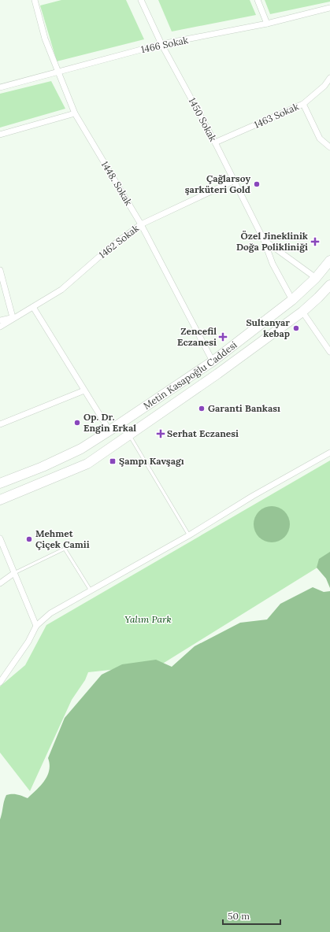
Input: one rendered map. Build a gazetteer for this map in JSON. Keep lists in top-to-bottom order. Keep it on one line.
{"streets":{"main road":["Metin Kasapoğlu Caddesi"],"street":["1466 Sokak","1463 Sokak","1450 Sokak","1448. Sokak","1462 Sokak"]},"crossings":[["1466 Sokak","1450 Sokak"],["1466 Sokak","1448. Sokak"],["1463 Sokak","1450 Sokak"],["1450 Sokak","1462 Sokak"],["1450 Sokak","Metin Kasapoğlu Caddesi"],["1448. Sokak","1462 Sokak"],["1448. Sokak","Metin Kasapoğlu Caddesi"]],"parks":["Yalım Park"],"places":{"other":["Çağlarsoy şarküteri Gold","Sultanyar kebap","Garanti Bankası","Op. Dr. Engin Erkal","Mehmet Çiçek Camii"],"health":["Özel Jineklinik Doğa Polikliniği","Zencefil Eczanesi","Serhat Eczanesi"],"transit":["Şampı Kavşagı"]},"scale_bar":"50 m"}
